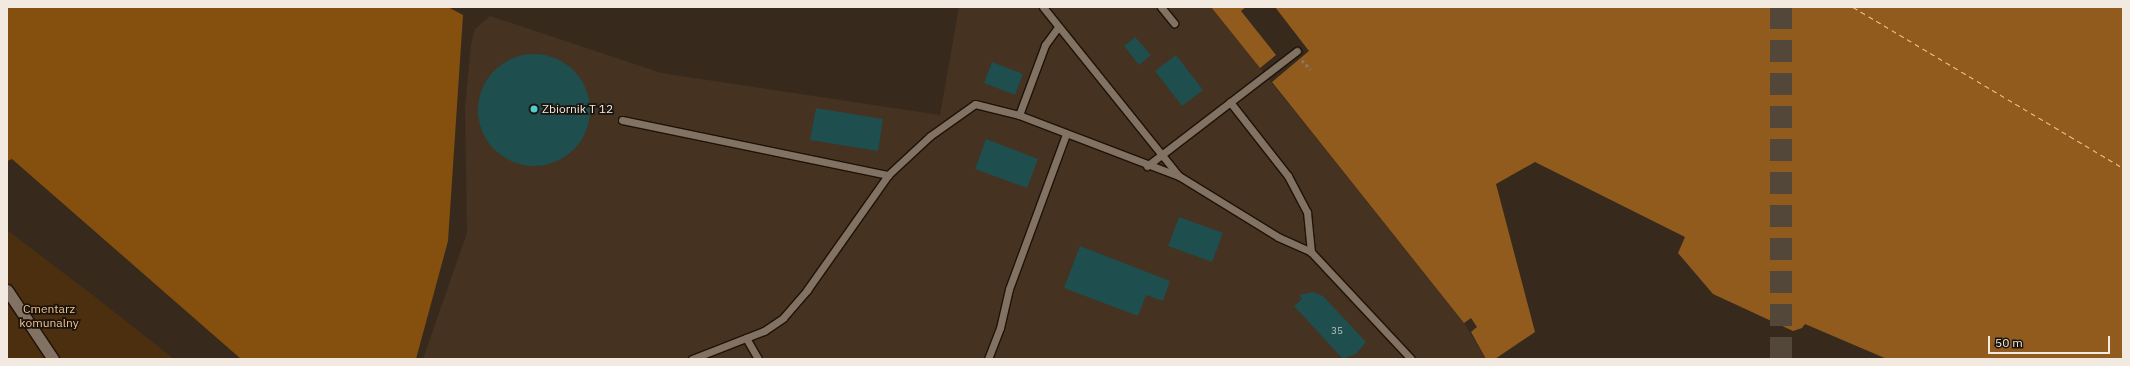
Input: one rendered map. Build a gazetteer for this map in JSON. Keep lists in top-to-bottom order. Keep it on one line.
{"parks":["Cmentarz komunalny"],"places":["Zbiornik T 12"],"house_numbers":["35"],"scale_bar":"50 m"}
